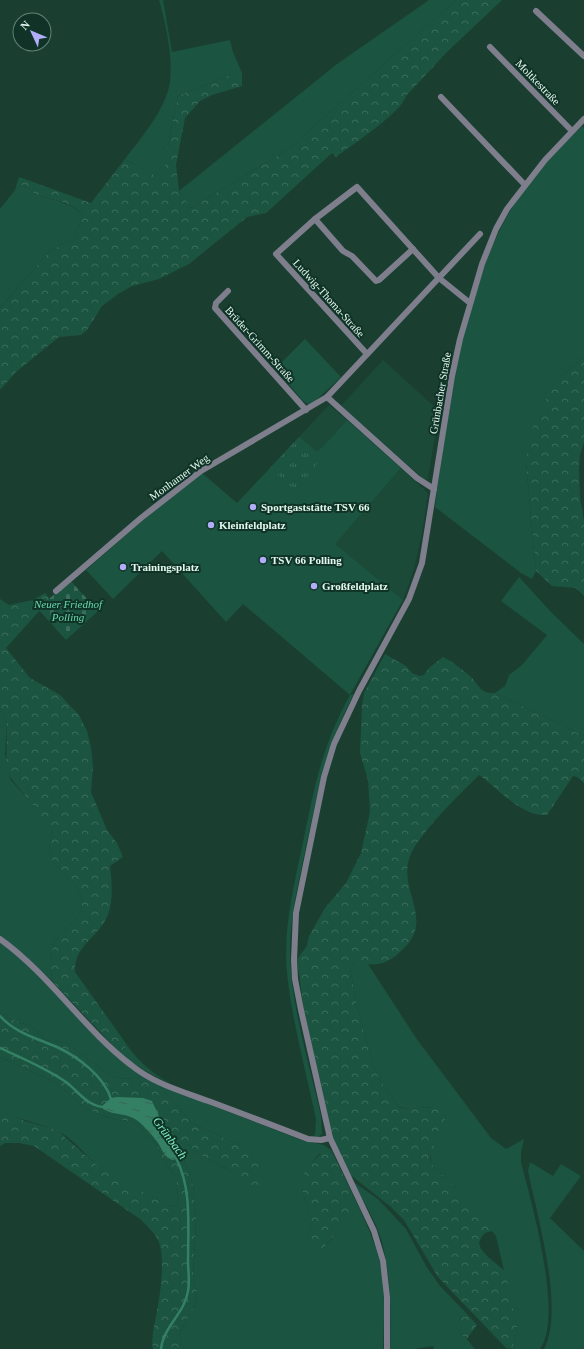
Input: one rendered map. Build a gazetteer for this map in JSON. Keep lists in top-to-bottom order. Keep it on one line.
{"streets":{"street":["Moltkestraße","Ludwig-Thoma-Straße","Brüder-Grimm-Straße","Grünbacher Straße","Monhamer Weg"]},"crossings":[["Moltkestraße","Grünbacher Straße"],["Ludwig-Thoma-Straße","Monhamer Weg"],["Brüder-Grimm-Straße","Monhamer Weg"]],"water":["Grünbach"],"parks":["Neuer Friedhof Polling"],"places":["Sportgaststätte TSV 66","Kleinfeldplatz","TSV 66 Polling","Trainingsplatz","Großfeldplatz"],"north":"top left"}
